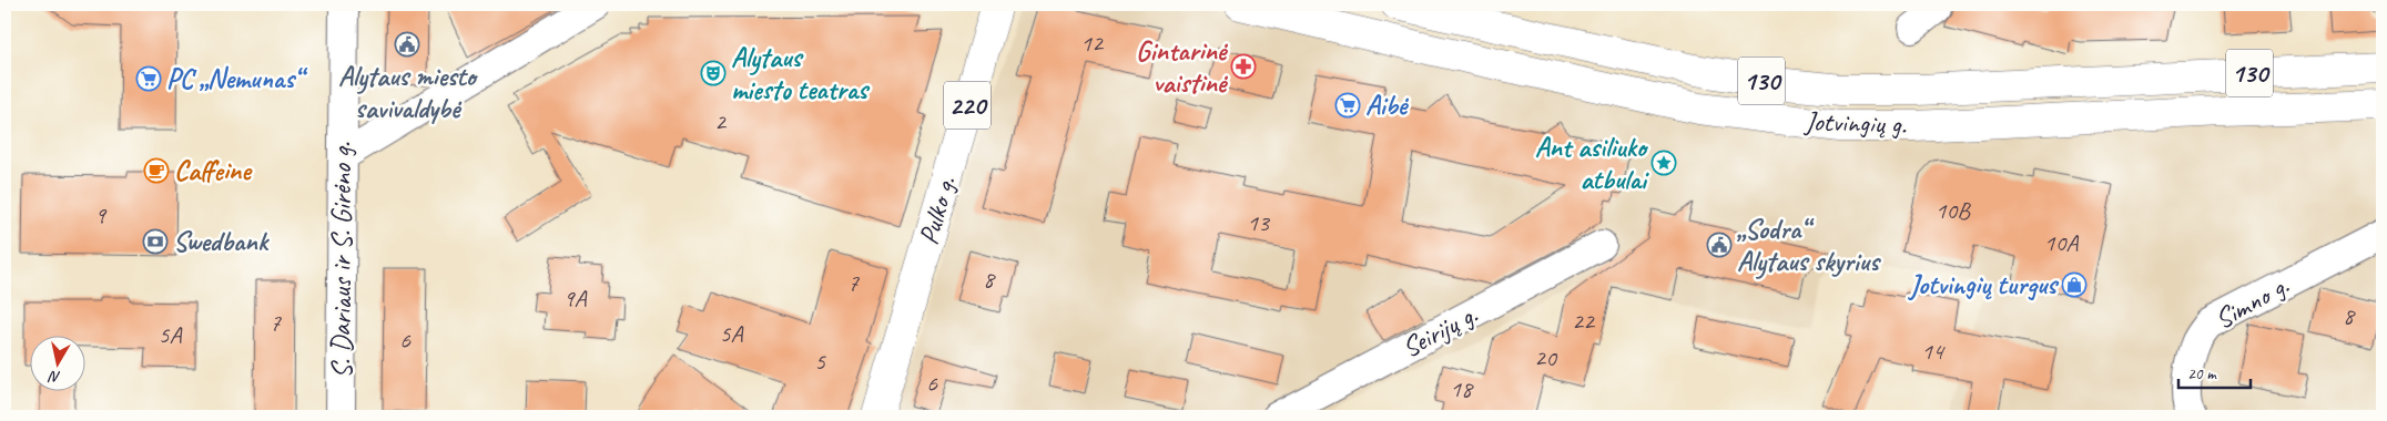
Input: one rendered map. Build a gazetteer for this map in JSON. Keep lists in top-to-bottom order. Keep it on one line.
{"streets":{"main road":["130","220","Jotvingių g.","Pulko g."],"street":["S. Dariaus ir S. Girėno g.","Simno g.","Seirijų g."]},"places":{"public building":["Alytaus miesto savivaldybė","„Sodra“ Alytaus skyrius"],"pharmacy":["Gintarinė vaistinė"],"theatre":["Alytaus miesto teatras"],"supermarket":["PC „Nemunas“","Aibė"],"place":["Ant asiliuko atbulai"],"cafe":["Caffeine"],"bank":["Swedbank"],"shop":["Jotvingių turgus"]},"house_numbers":["12","2","10B","9","13","10A","8","7","9A","8","22","7","5A","5A","6","14","20","5","6","18"],"scale_bar":"20 m","north":"bottom"}
